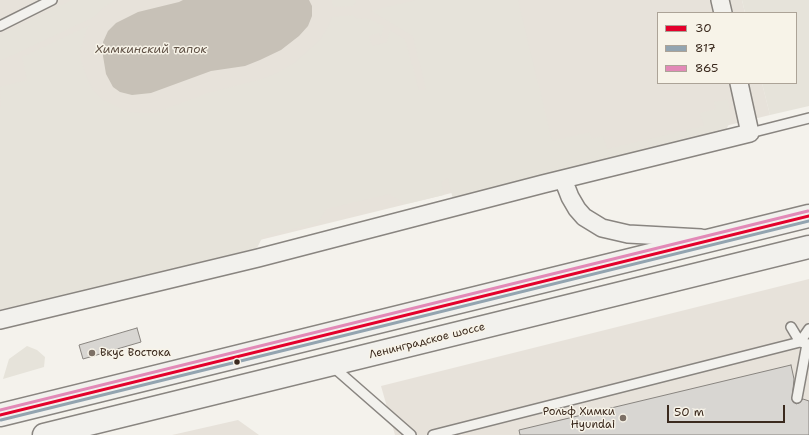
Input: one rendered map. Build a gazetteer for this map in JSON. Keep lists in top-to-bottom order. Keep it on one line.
{"streets":{"highway":["Ленинградское шоссе"]},"water":["Химкинский тапок"],"places":["Вкус Востока","Рольф Химки Hyundai"],"lines":["transit line 865","transit line 30","transit line 817"],"legend":["30","817","865"],"scale_bar":"50 m"}
